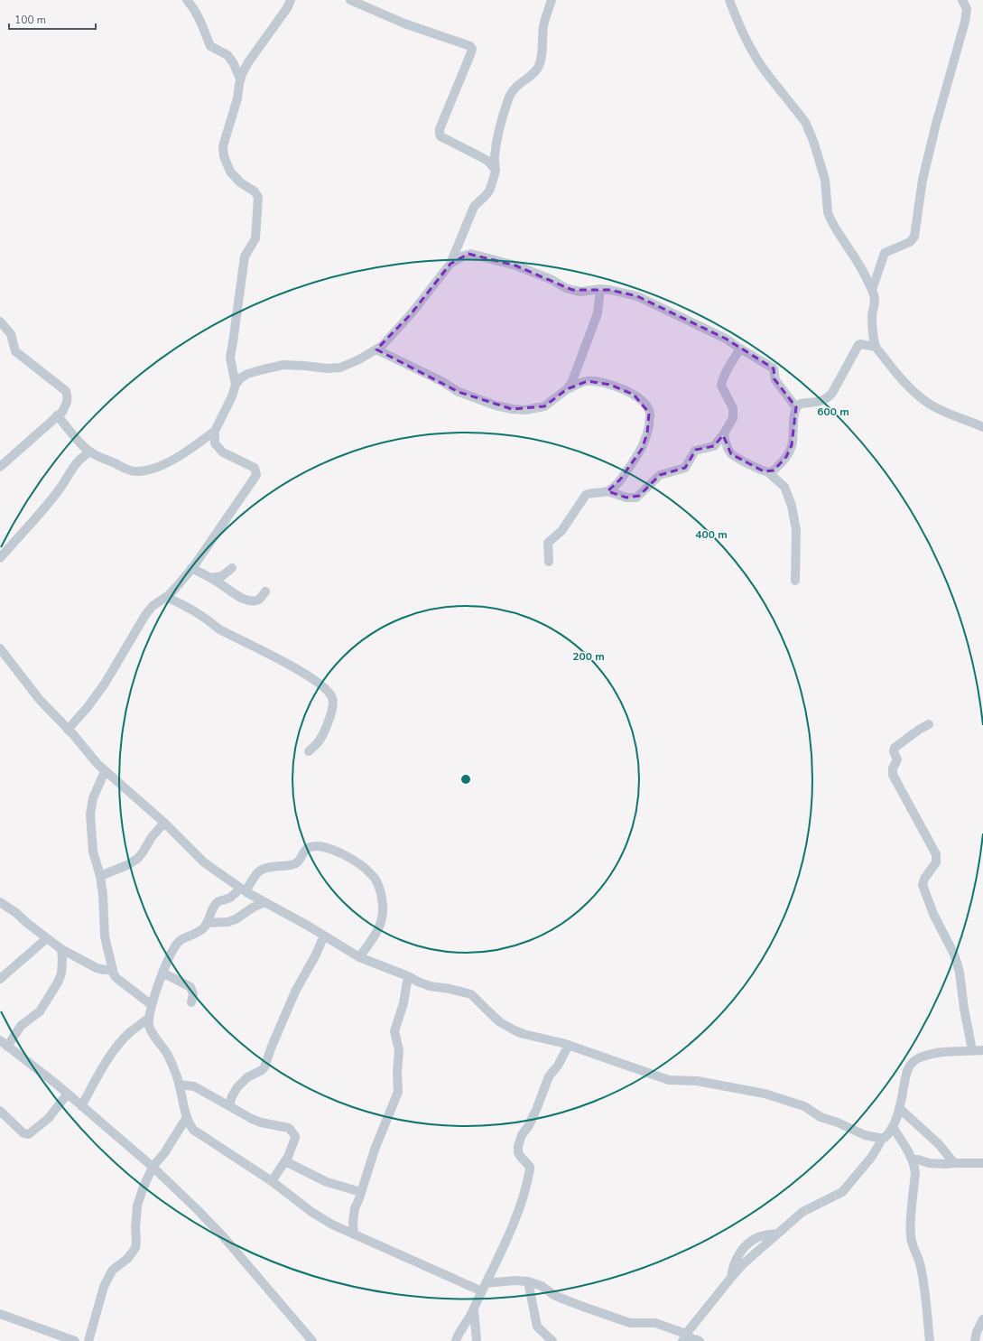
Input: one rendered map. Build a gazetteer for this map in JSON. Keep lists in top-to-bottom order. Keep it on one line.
{"scale_bar":"100 m","rings":["600 m","400 m","200 m"]}
